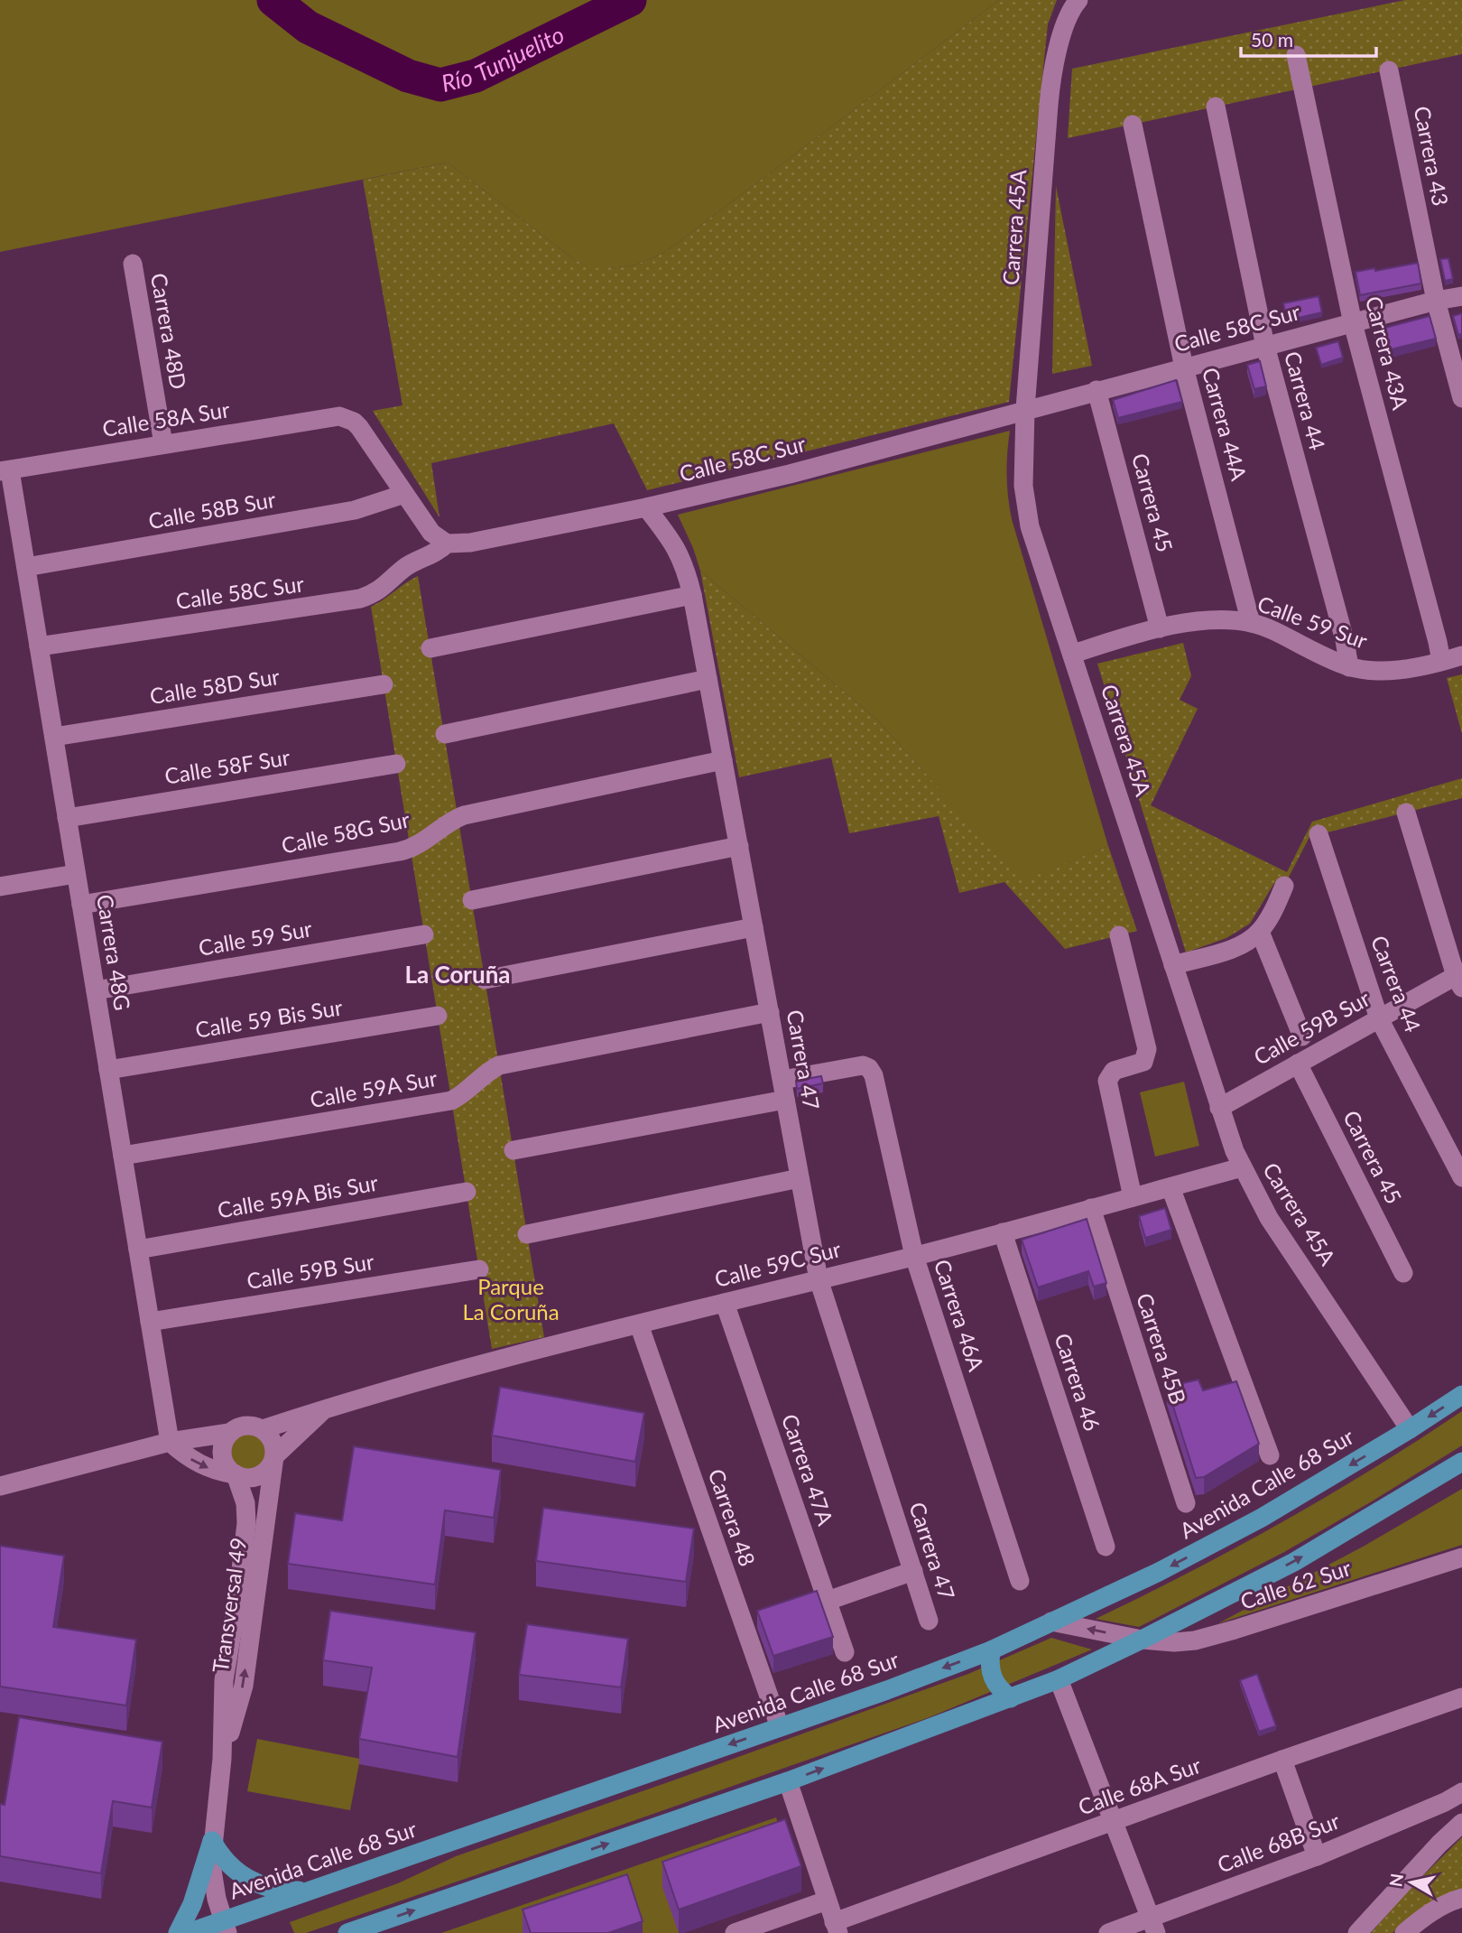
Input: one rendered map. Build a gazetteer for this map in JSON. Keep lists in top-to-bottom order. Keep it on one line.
{"streets":{"main road":["Avenida Calle 68 Sur"],"street":["Carrera 43","Carrera 45A","Calle 58C Sur","Carrera 48D","Carrera 43A","Carrera 44","Calle 58A Sur","Carrera 44A","Carrera 45","Calle 58B Sur","Calle 59 Sur","Calle 58D Sur","Calle 58F Sur","Calle 58G Sur","Carrera 48G","Calle 59 Bis Sur","Calle 59B Sur","Carrera 47","Calle 59A Sur","Calle 59A Bis Sur","Calle 59C Sur","Carrera 46A","Carrera 45B","Carrera 46","Carrera 47A","Carrera 48","Calle 62 Sur","Transversal 49","Calle 68A Sur","Calle 68B Sur"]},"crossings":[["Carrera 43","Calle 58C Sur"],["Carrera 45A","Calle 58C Sur"],["Carrera 45A","Calle 59 Sur"],["Carrera 45A","Calle 59B Sur"],["Carrera 45A","Calle 59C Sur"],["Carrera 45A","Avenida Calle 68 Sur"],["Calle 58C Sur","Carrera 43A"],["Calle 58C Sur","Carrera 44"],["Calle 58C Sur","Carrera 44A"],["Calle 58C Sur","Carrera 45"],["Calle 58C Sur","Carrera 48G"],["Calle 58C Sur","Carrera 47"],["Carrera 48D","Calle 58A Sur"],["Carrera 43A","Calle 59 Sur"],["Carrera 44","Calle 59 Sur"],["Carrera 44","Calle 59B Sur"],["Calle 58A Sur","Calle 58B Sur"],["Calle 58A Sur","Carrera 48G"],["Carrera 44A","Calle 59 Sur"],["Carrera 45","Calle 59 Sur"],["Carrera 45","Calle 59B Sur"],["Calle 58B Sur","Carrera 48G"],["Calle 59 Sur","Carrera 48G"],["Calle 58D Sur","Carrera 48G"],["Calle 58F Sur","Carrera 48G"],["Calle 58G Sur","Carrera 48G"],["Calle 58G Sur","Carrera 47"],["Carrera 48G","Calle 59 Bis Sur"],["Carrera 48G","Calle 59B Sur"],["Carrera 48G","Calle 59A Sur"],["Carrera 48G","Calle 59A Bis Sur"],["Carrera 47","Calle 59A Sur"],["Carrera 47","Calle 59C Sur"],["Carrera 47","Carrera 46A"],["Calle 59C Sur","Carrera 46A"],["Calle 59C Sur","Carrera 45B"],["Calle 59C Sur","Carrera 46"],["Calle 59C Sur","Carrera 47A"],["Calle 59C Sur","Carrera 48"],["Calle 59C Sur","Transversal 49"],["Avenida Calle 68 Sur","Carrera 48"],["Avenida Calle 68 Sur","Calle 62 Sur"],["Avenida Calle 68 Sur","Transversal 49"]],"districts":["La Coruña"],"water":["Río Tunjuelito"],"parks":["Parque La Coruña"],"scale_bar":"50 m","north":"left"}
